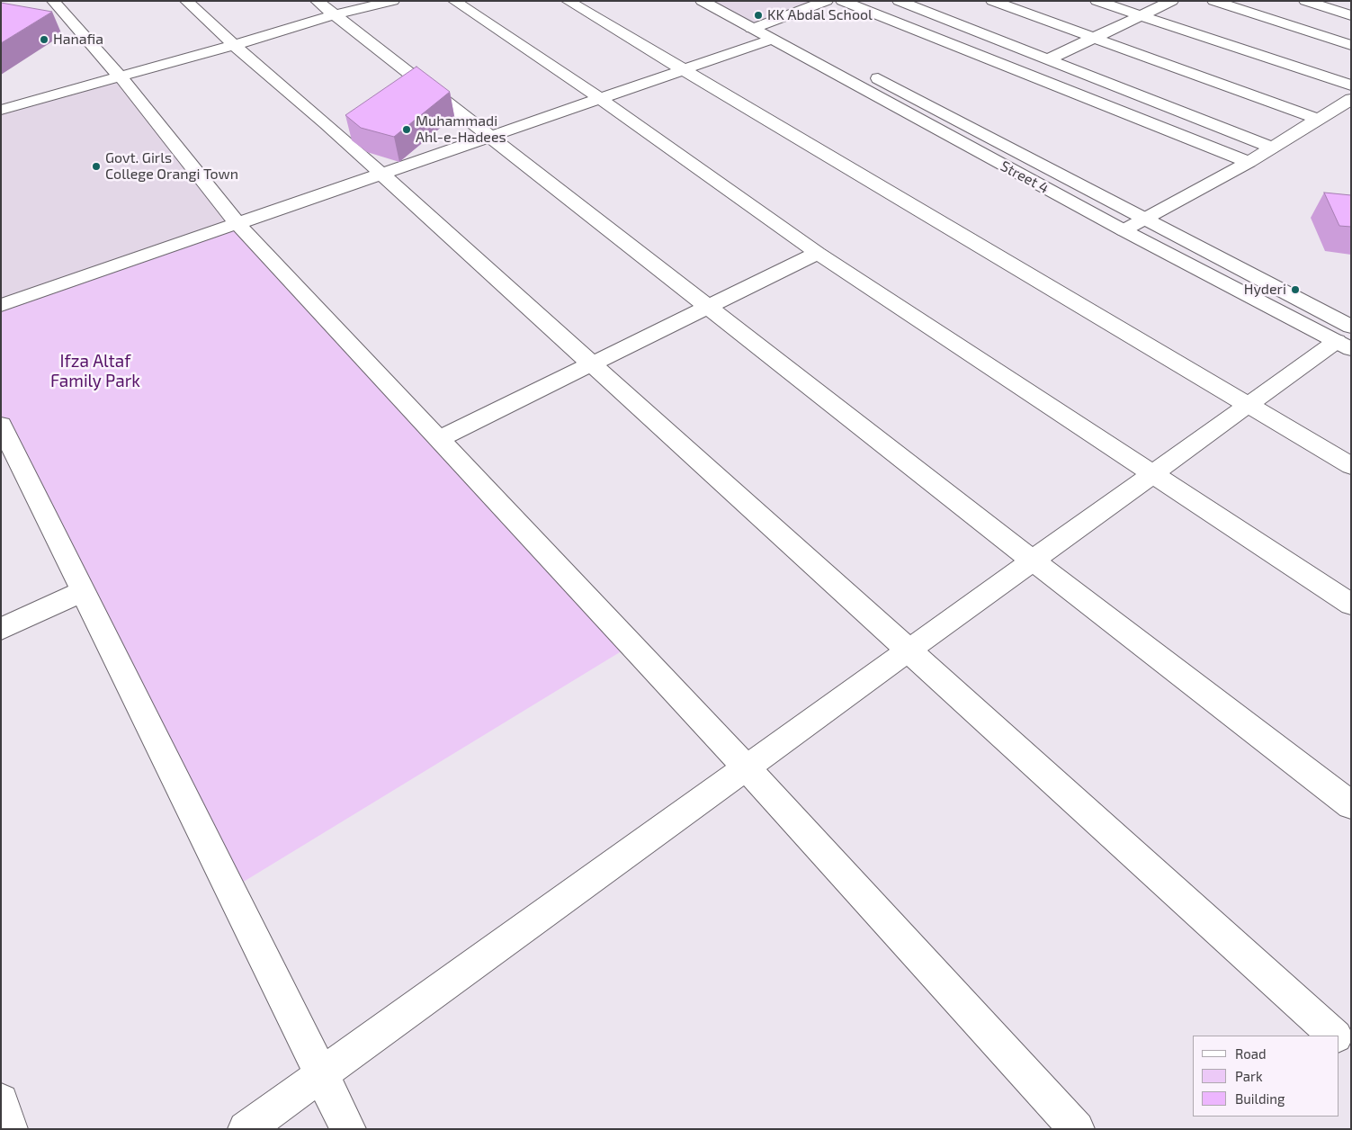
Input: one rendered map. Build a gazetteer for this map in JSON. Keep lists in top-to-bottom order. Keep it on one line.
{"streets":{"street":["Street 4"]},"parks":["Ifza Altaf Family Park"],"places":["KK Abdal School","Hanafia","Muhammadi Ahl-e-Hadees","Govt. Girls College Orangi Town","Hyderi"],"legend":["Road","Park","Building"]}
